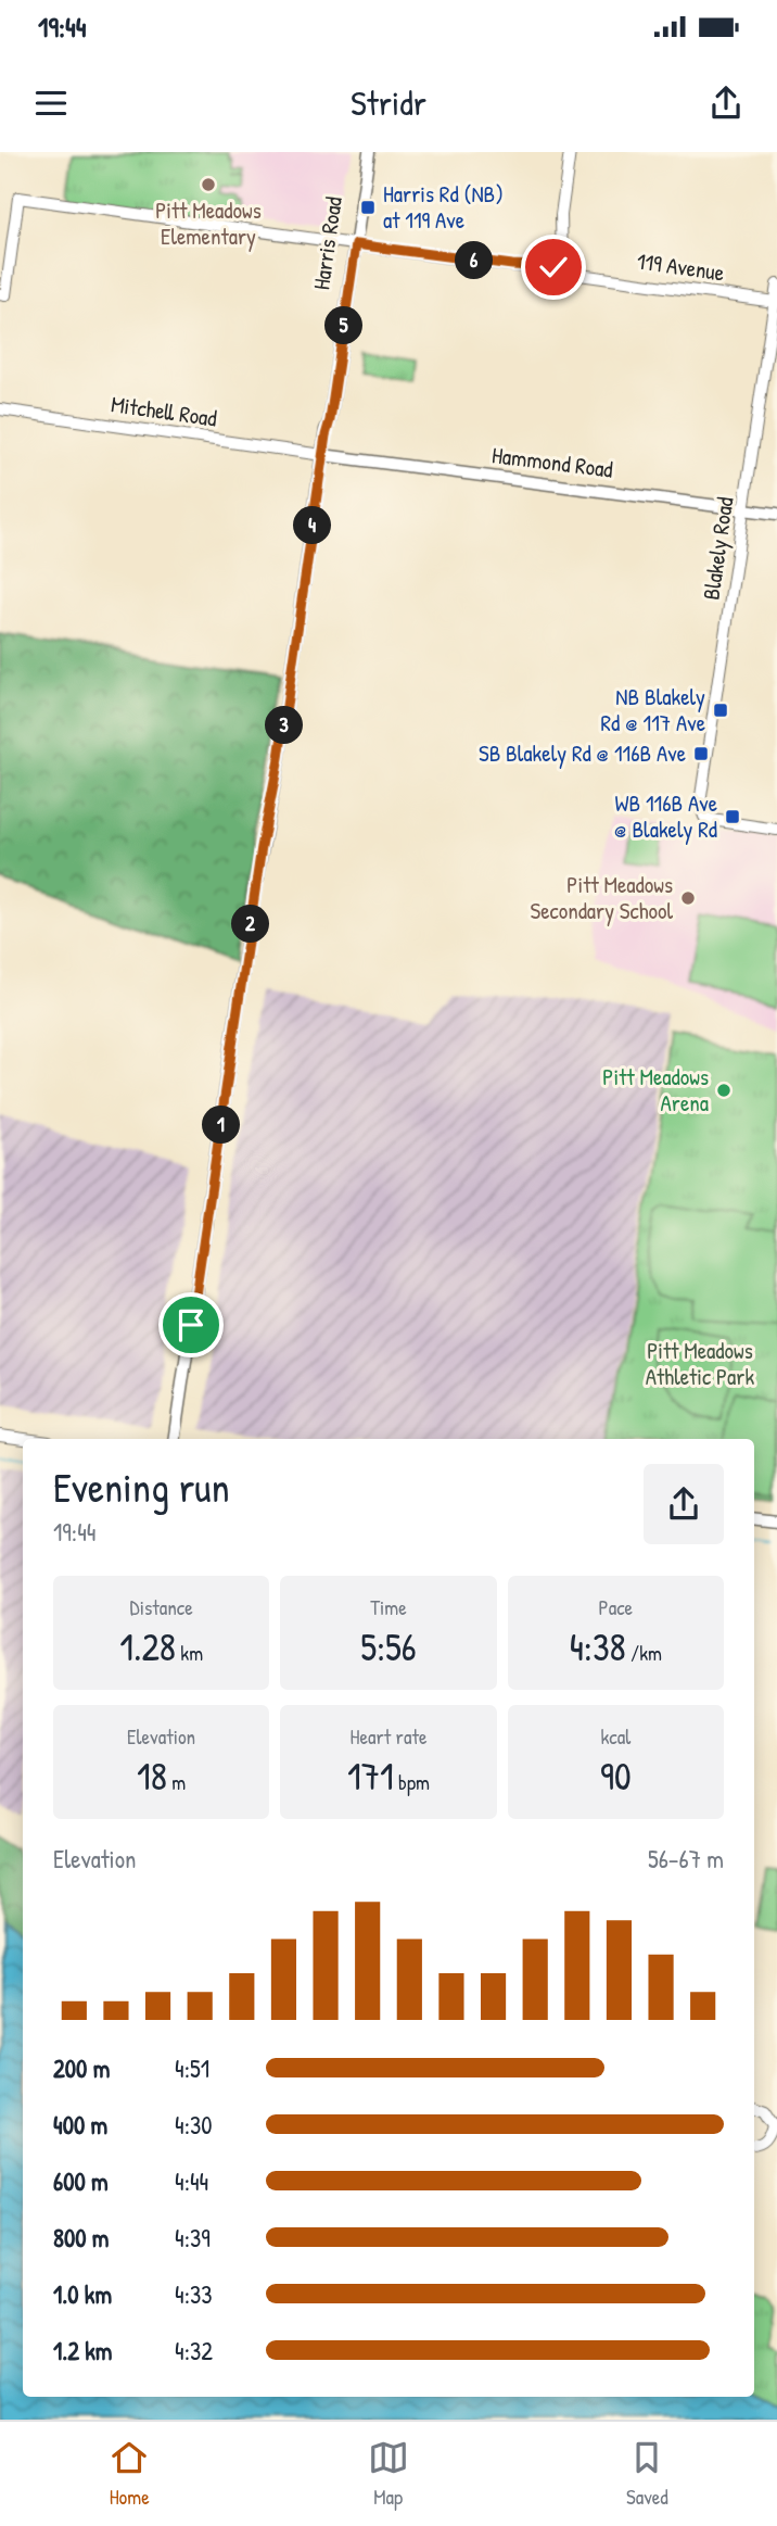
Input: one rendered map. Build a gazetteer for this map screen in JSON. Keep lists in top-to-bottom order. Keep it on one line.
{"streets":{"main road":["Harris Road","Hammond Road"],"street":["119 Avenue","Mitchell Road","Blakely Road"]},"crossings":[["Harris Road","119 Avenue"],["Harris Road","Mitchell Road"],["Harris Road","Hammond Road"],["119 Avenue","Blakely Road"],["Mitchell Road","Hammond Road"],["Hammond Road","Blakely Road"]],"parks":["Pitt Meadows Athletic Park"],"places":{"other":["Pitt Meadows Elementary","Pitt Meadows Secondary School","Pitt Meadows Arena"],"transit":["Harris Rd (NB) at 119 Ave","NB Blakely Rd @ 117 Ave","SB Blakely Rd @ 116B Ave","WB 116B Ave @ Blakely Rd"]},"page":{"status":"19:44","header":"Stridr","pins":["6","5","4","3","2","1"],"heading":["Evening run","19:44"],"stats":[["Distance","1.28 km"],["Time","5:56"],["Pace","4:38 /km"],["Elevation","18 m"],["Heart rate","171 bpm"],["kcal","90"]],"chart":["Elevation","56–67 m"],"list":[{"name":"200 m","note":"4:51"},{"name":"400 m","note":"4:30"},{"name":"600 m","note":"4:44"},{"name":"800 m","note":"4:39"},{"name":"1.0 km","note":"4:33"},{"name":"1.2 km","note":"4:32"}],"tabs":["Home","Map","Saved"]}}
